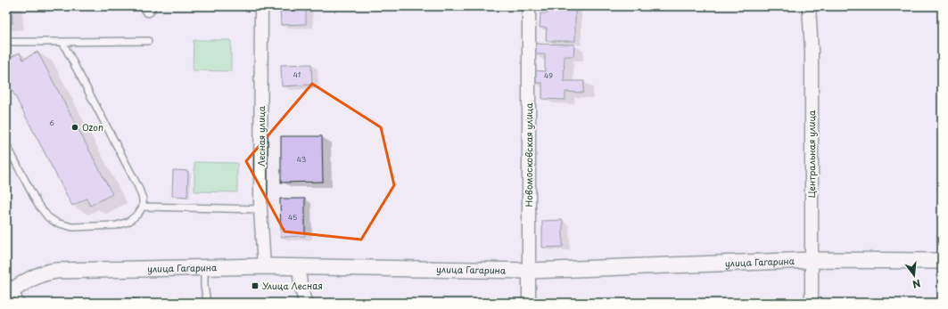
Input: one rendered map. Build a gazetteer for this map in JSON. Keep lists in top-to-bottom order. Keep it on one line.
{"streets":{"street":["Лесная улица","Центральная улица","Новомосковская улица","улица Гагарина"]},"crossings":[["Лесная улица","улица Гагарина"],["Центральная улица","улица Гагарина"],["Новомосковская улица","улица Гагарина"]],"places":{"other":["Ozon"],"transit":["Улица Лесная"]},"house_numbers":["41","49","6","43","45"],"north":"bottom"}
